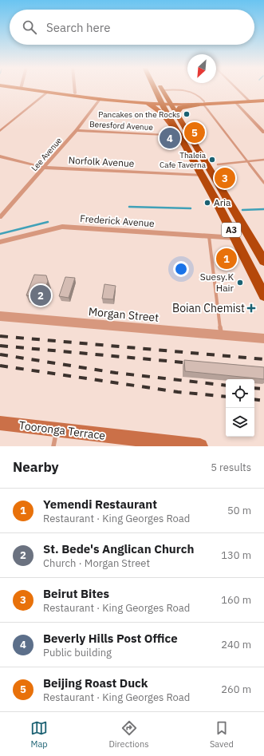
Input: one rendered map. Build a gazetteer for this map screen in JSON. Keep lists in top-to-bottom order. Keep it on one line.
{"streets":{"highway":["A3"],"main road":["Tooronga Terrace"],"street":["Beresford Avenue","Lee Avenue","Norfolk Avenue","Frederick Avenue","Morgan Street"]},"crossings":[["Beresford Avenue","Lee Avenue"],["Lee Avenue","Norfolk Avenue"],["Norfolk Avenue","A3"],["Frederick Avenue","A3"]],"places":{"other":["Pancakes on the Rocks","Thaleia Cafe Taverna","Aria","Suesy.K Hair"],"health":["Boian Chemist"]},"north":"bottom left","page":{"search":"Search here","pins":["5","4","3","1","2"],"heading":["Nearby","5 results"],"list":[{"mark":"1","name":"Yemendi Restaurant","note":"Restaurant · King Georges Road","value":"50 m"},{"mark":"2","name":"St. Bede's Anglican Church","note":"Church · Morgan Street","value":"130 m"},{"mark":"3","name":"Beirut Bites","note":"Restaurant · King Georges Road","value":"160 m"},{"mark":"4","name":"Beverly Hills Post Office","note":"Public building","value":"240 m"},{"mark":"5","name":"Beijing Roast Duck","note":"Restaurant · King Georges Road","value":"260 m"}],"nav":["Map","Directions","Saved"]}}
